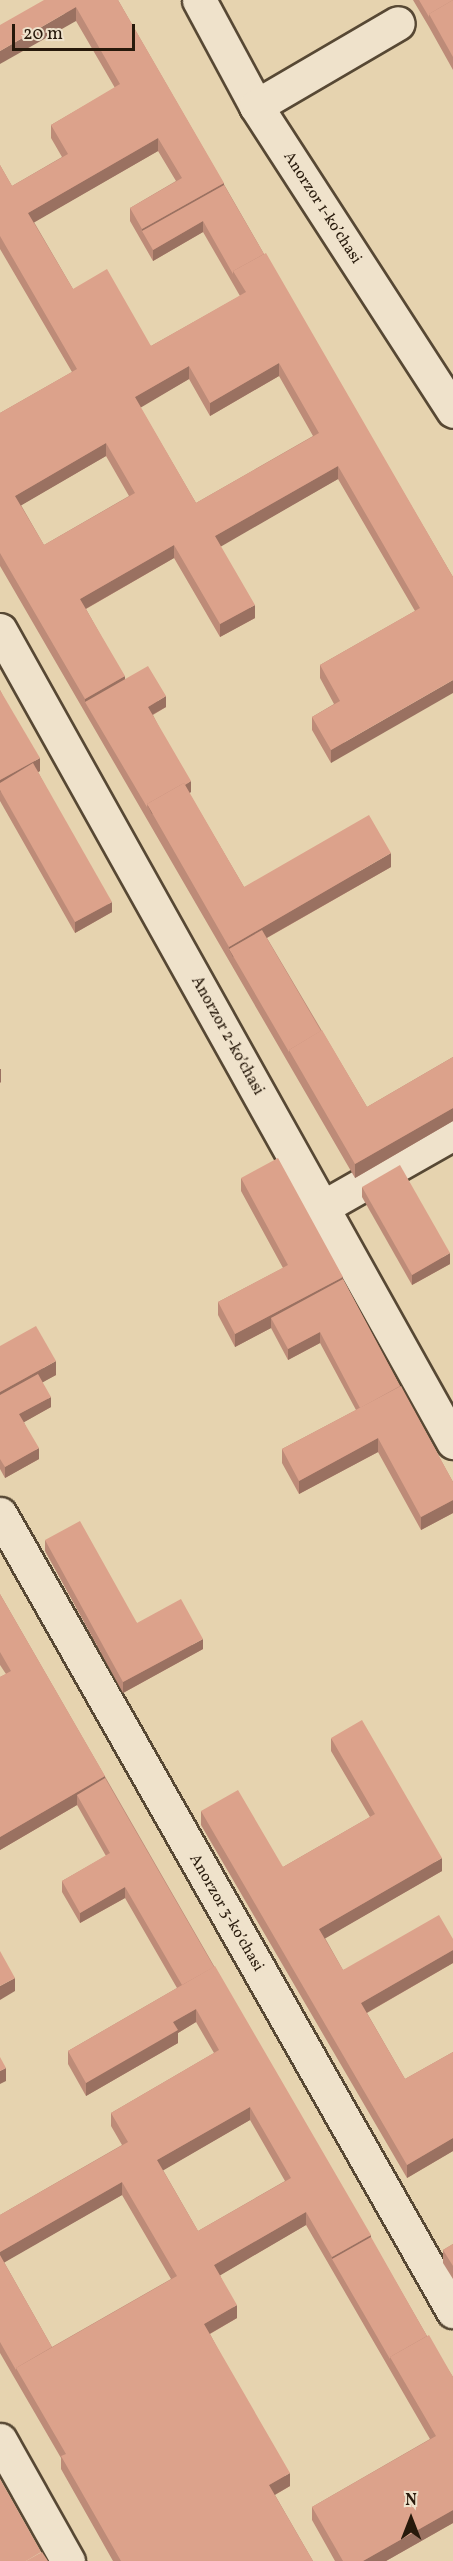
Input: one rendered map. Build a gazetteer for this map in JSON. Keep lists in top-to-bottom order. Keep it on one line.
{"streets":{"street":["Аnorzor 1-koʼchasi","Аnorzor 2-koʼchasi","Аnorzor 3-koʼchasi"]},"scale_bar":"20 m","north":"top"}
